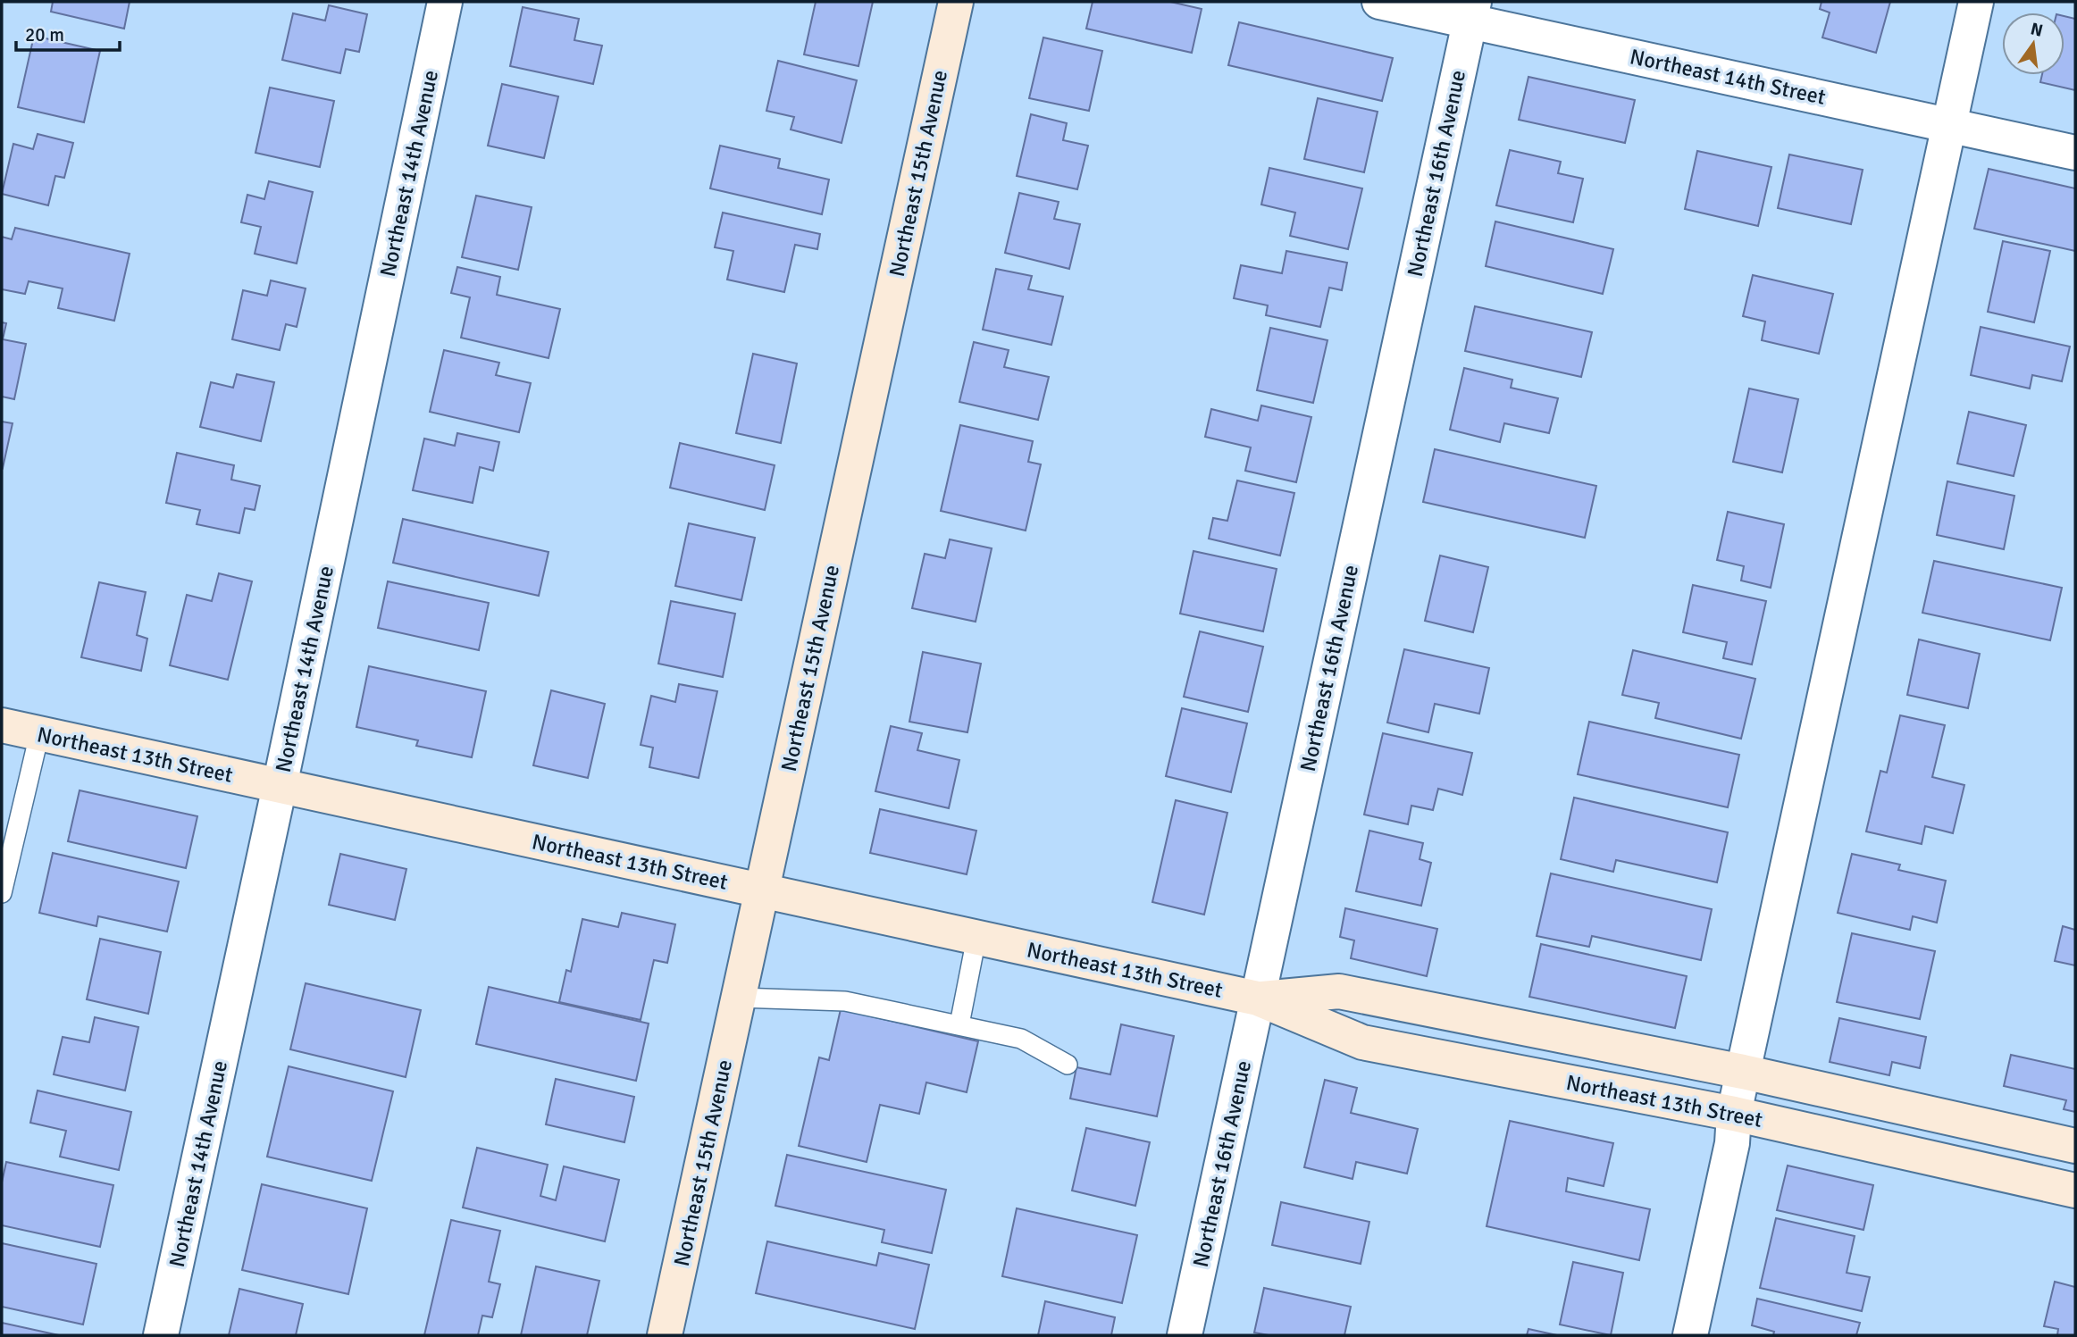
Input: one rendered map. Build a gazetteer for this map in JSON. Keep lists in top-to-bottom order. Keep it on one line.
{"streets":{"street":["Northeast 14th Street","Northeast 14th Avenue","Northeast 15th Avenue","Northeast 16th Avenue","Northeast 13th Street"]},"crossings":[["Northeast 14th Street","Northeast 16th Avenue"],["Northeast 14th Avenue","Northeast 13th Street"],["Northeast 15th Avenue","Northeast 13th Street"],["Northeast 16th Avenue","Northeast 13th Street"]],"scale_bar":"20 m","north":"top"}
